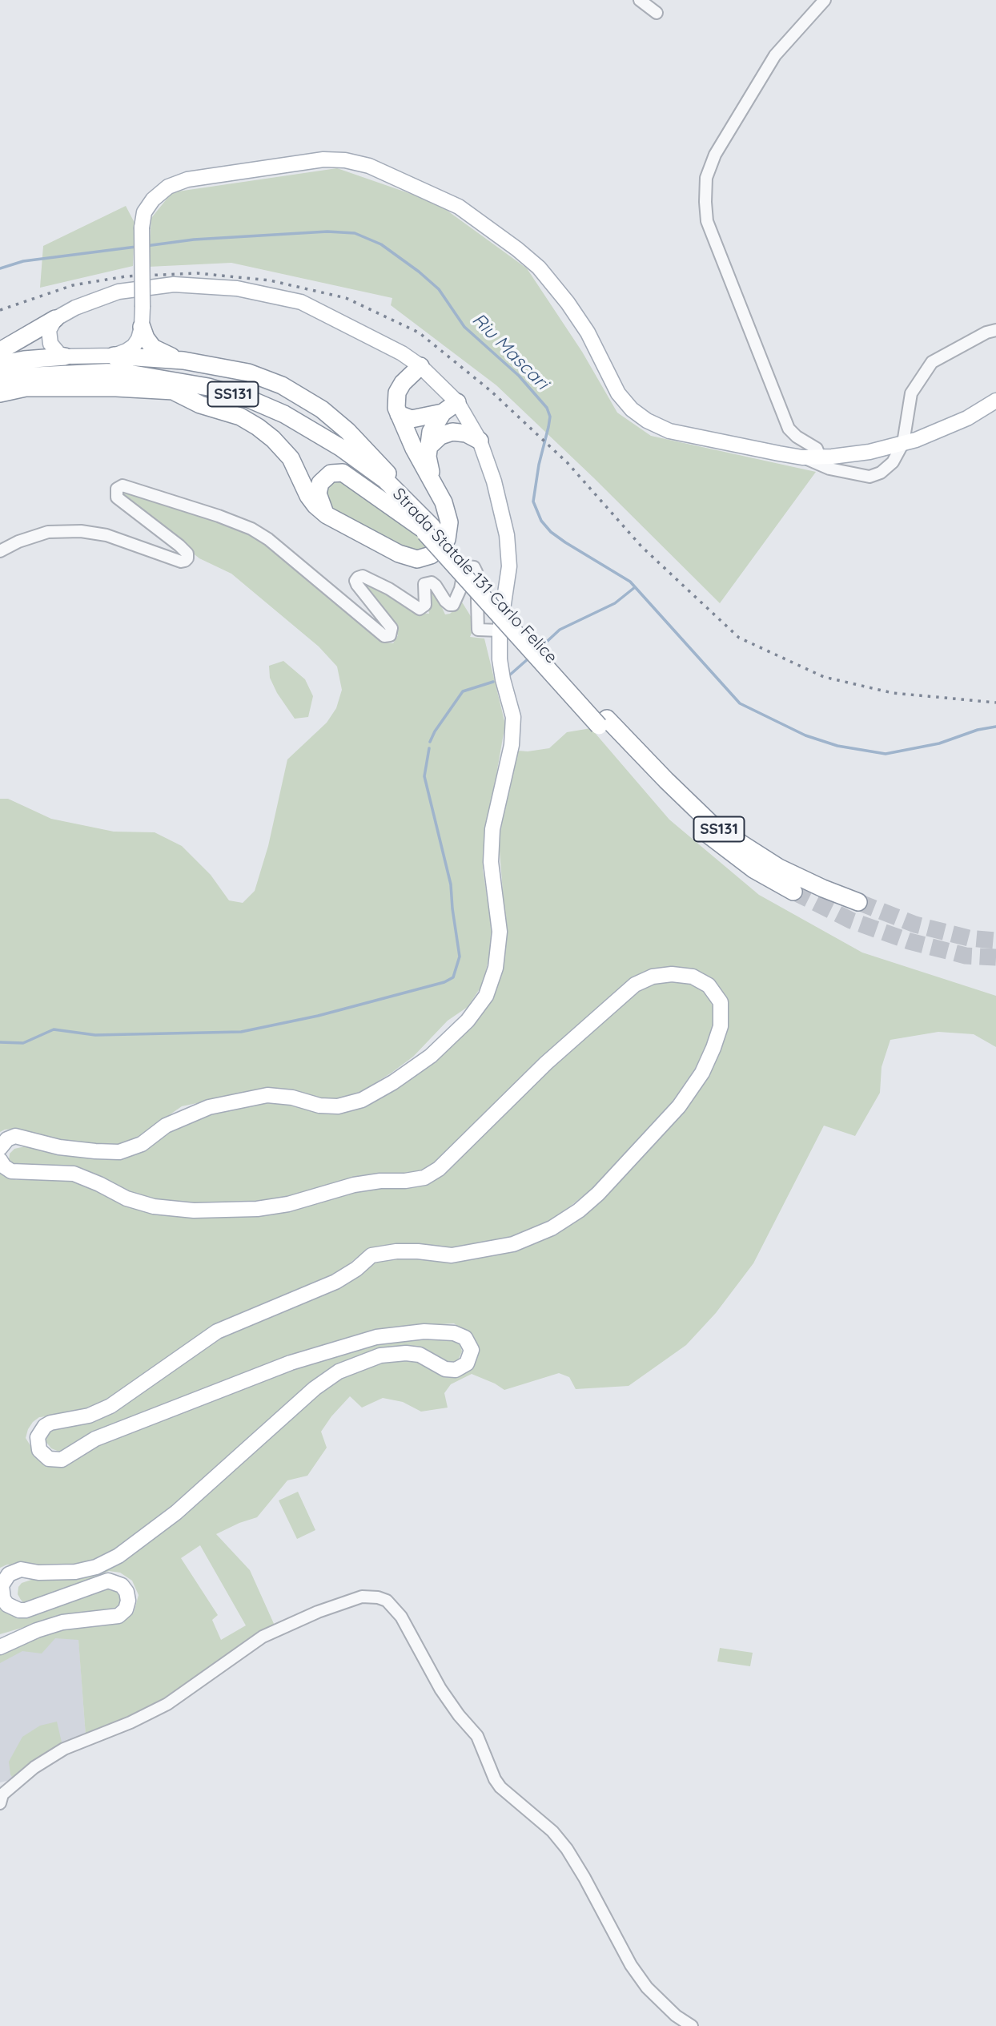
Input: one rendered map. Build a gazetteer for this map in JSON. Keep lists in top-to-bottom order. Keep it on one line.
{"streets":{"highway":["SS131","Strada Statale 131 Carlo Felice"]},"water":["Riu Mascari"]}
